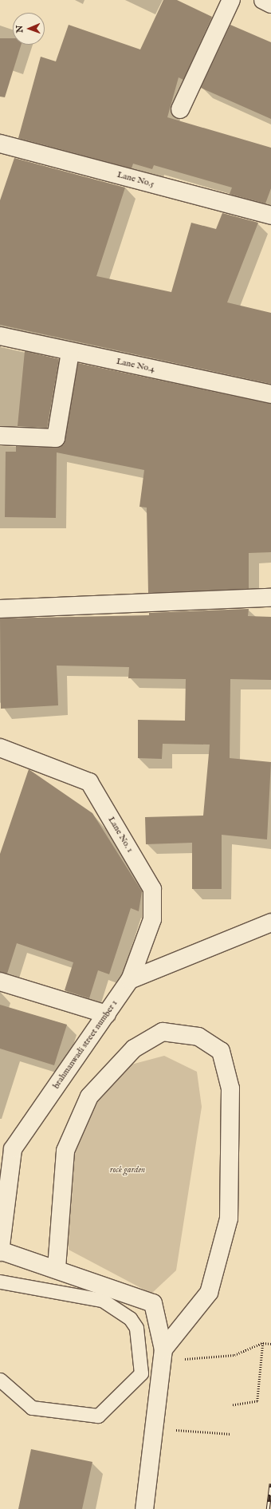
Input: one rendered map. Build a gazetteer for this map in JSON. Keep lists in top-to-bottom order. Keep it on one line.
{"streets":{"street":["Lane No.5","Lane No.4","Lane No. 1","brahmanwadi street number 1"]},"crossings":[["Lane No. 1","brahmanwadi street number 1"]],"parks":["rock garden"],"north":"left"}
